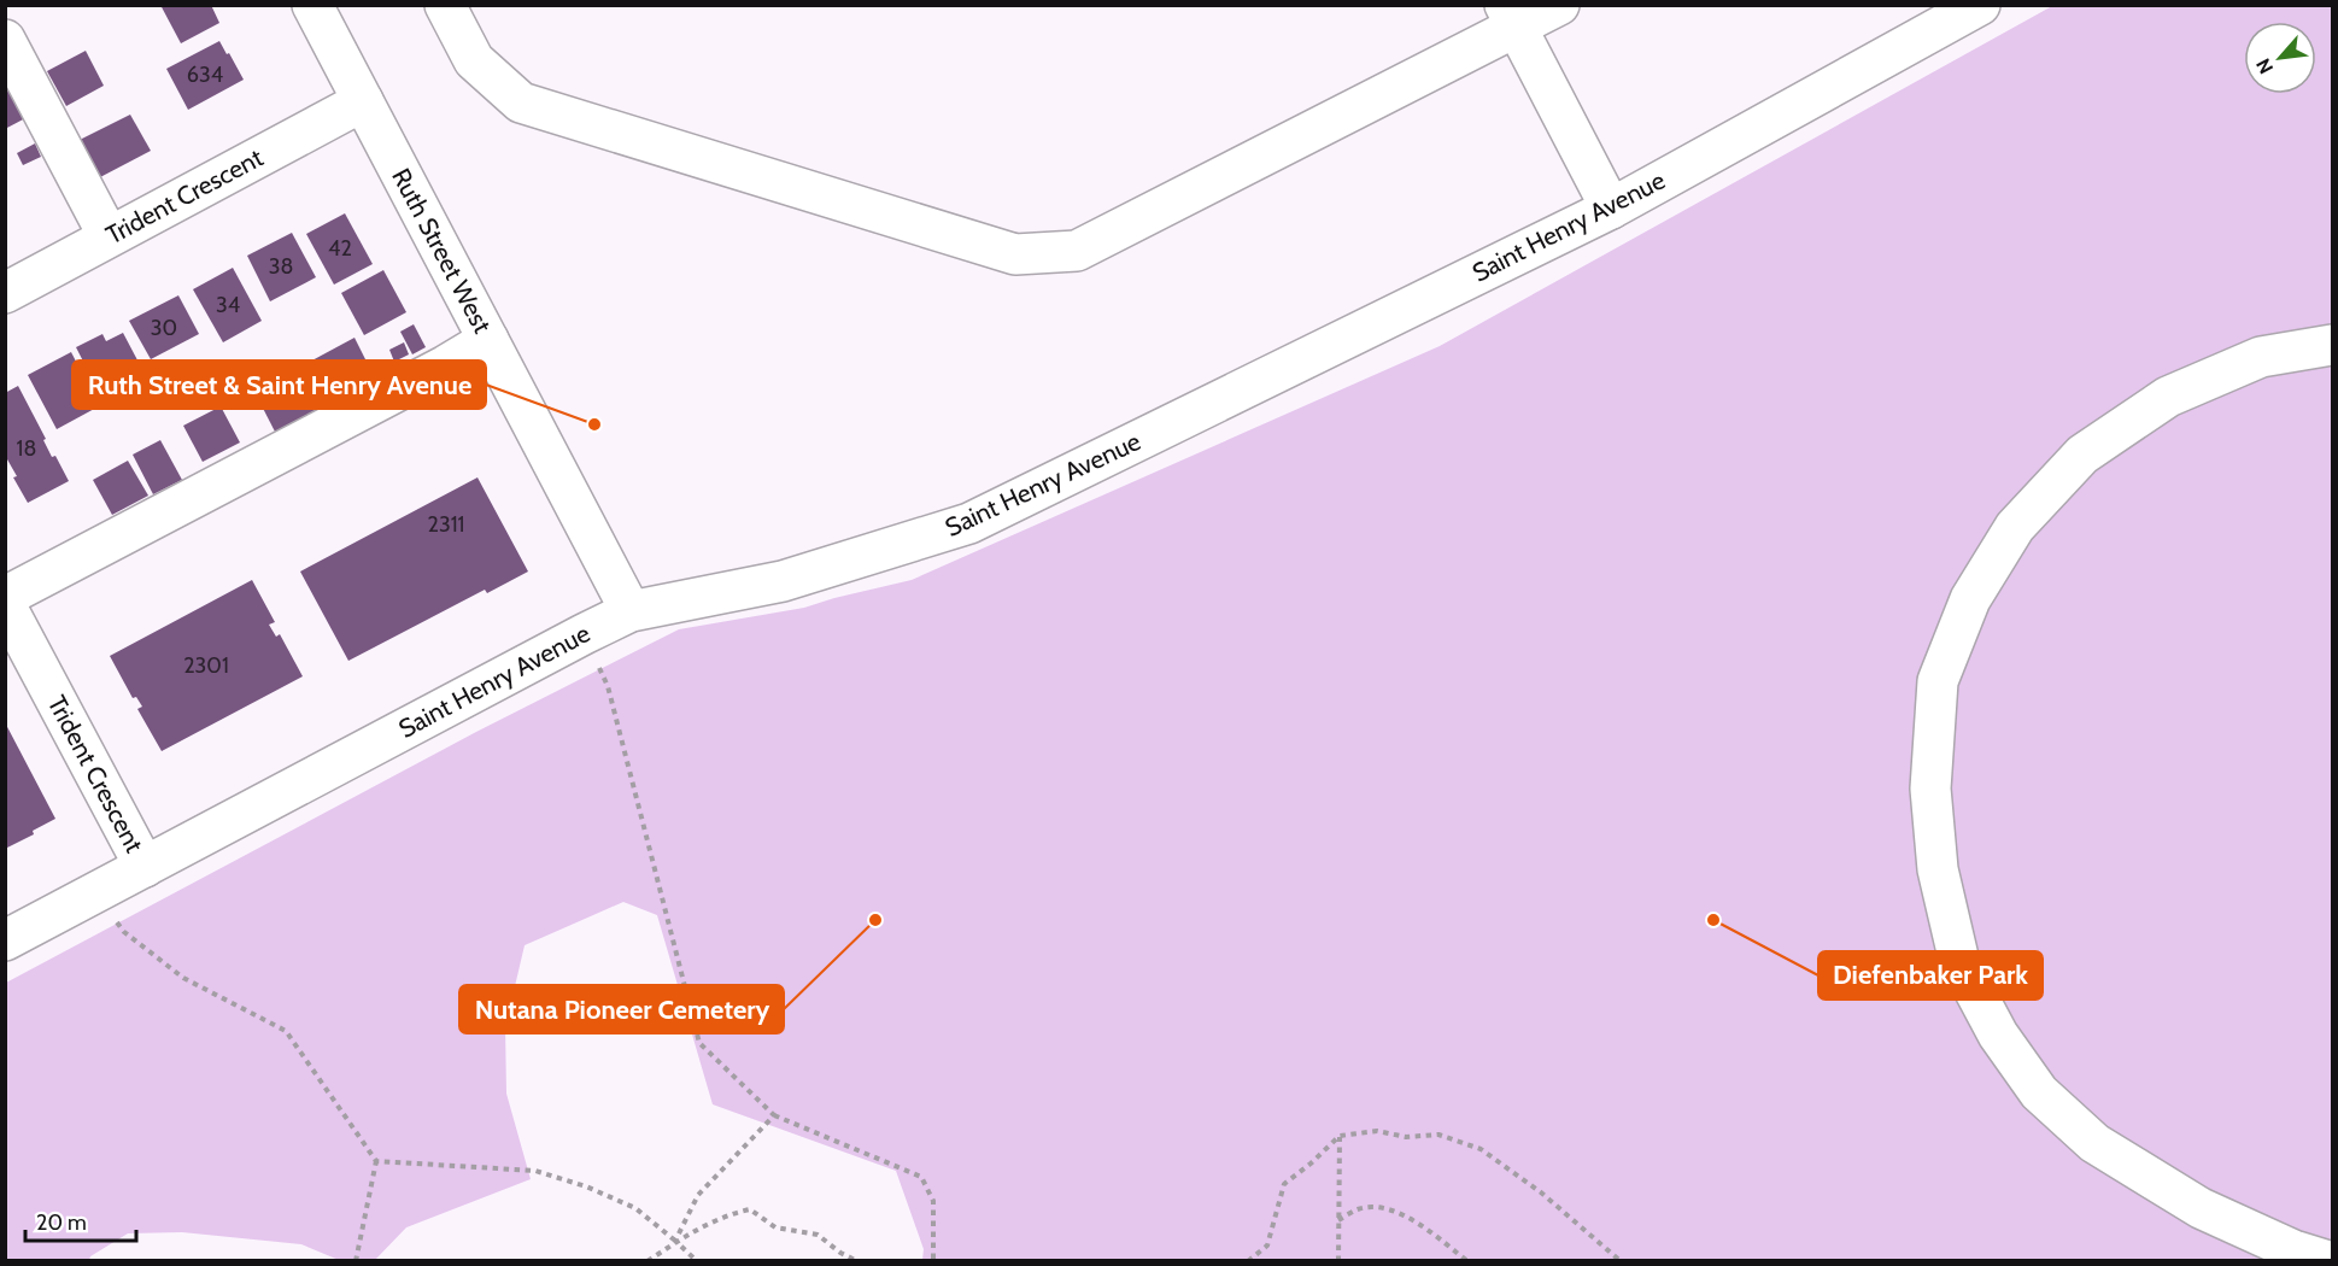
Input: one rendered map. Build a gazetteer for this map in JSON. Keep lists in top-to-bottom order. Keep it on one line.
{"streets":{"street":["Trident Crescent","Saint Henry Avenue","Ruth Street West"]},"crossings":[["Trident Crescent","Saint Henry Avenue"],["Trident Crescent","Ruth Street West"],["Saint Henry Avenue","Ruth Street West"]],"places":["Ruth Street & Saint Henry Avenue","Nutana Pioneer Cemetery","Diefenbaker Park"],"house_numbers":["634","42","38","34","30","18","2311","2301"],"scale_bar":"20 m","north":"bottom left"}
